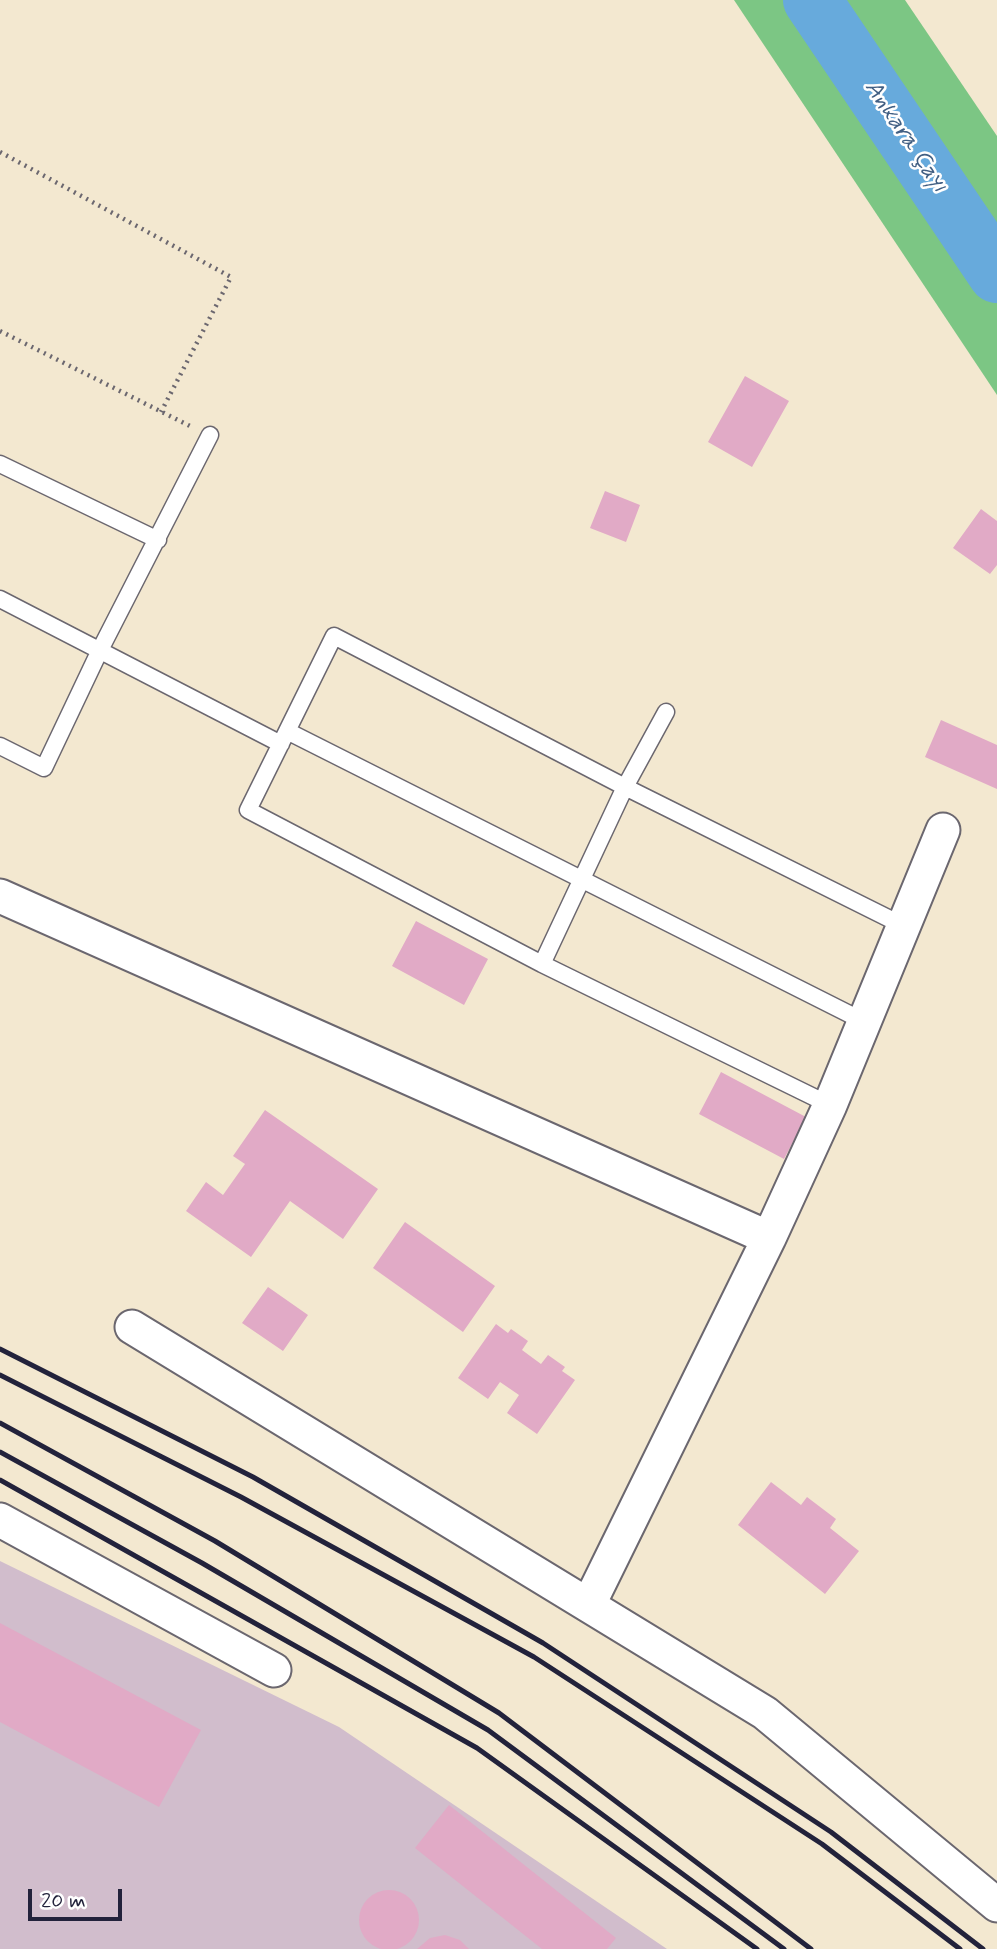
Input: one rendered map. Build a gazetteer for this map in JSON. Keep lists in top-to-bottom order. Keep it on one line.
{"water":["Ankara Çayı"],"scale_bar":"20 m"}
